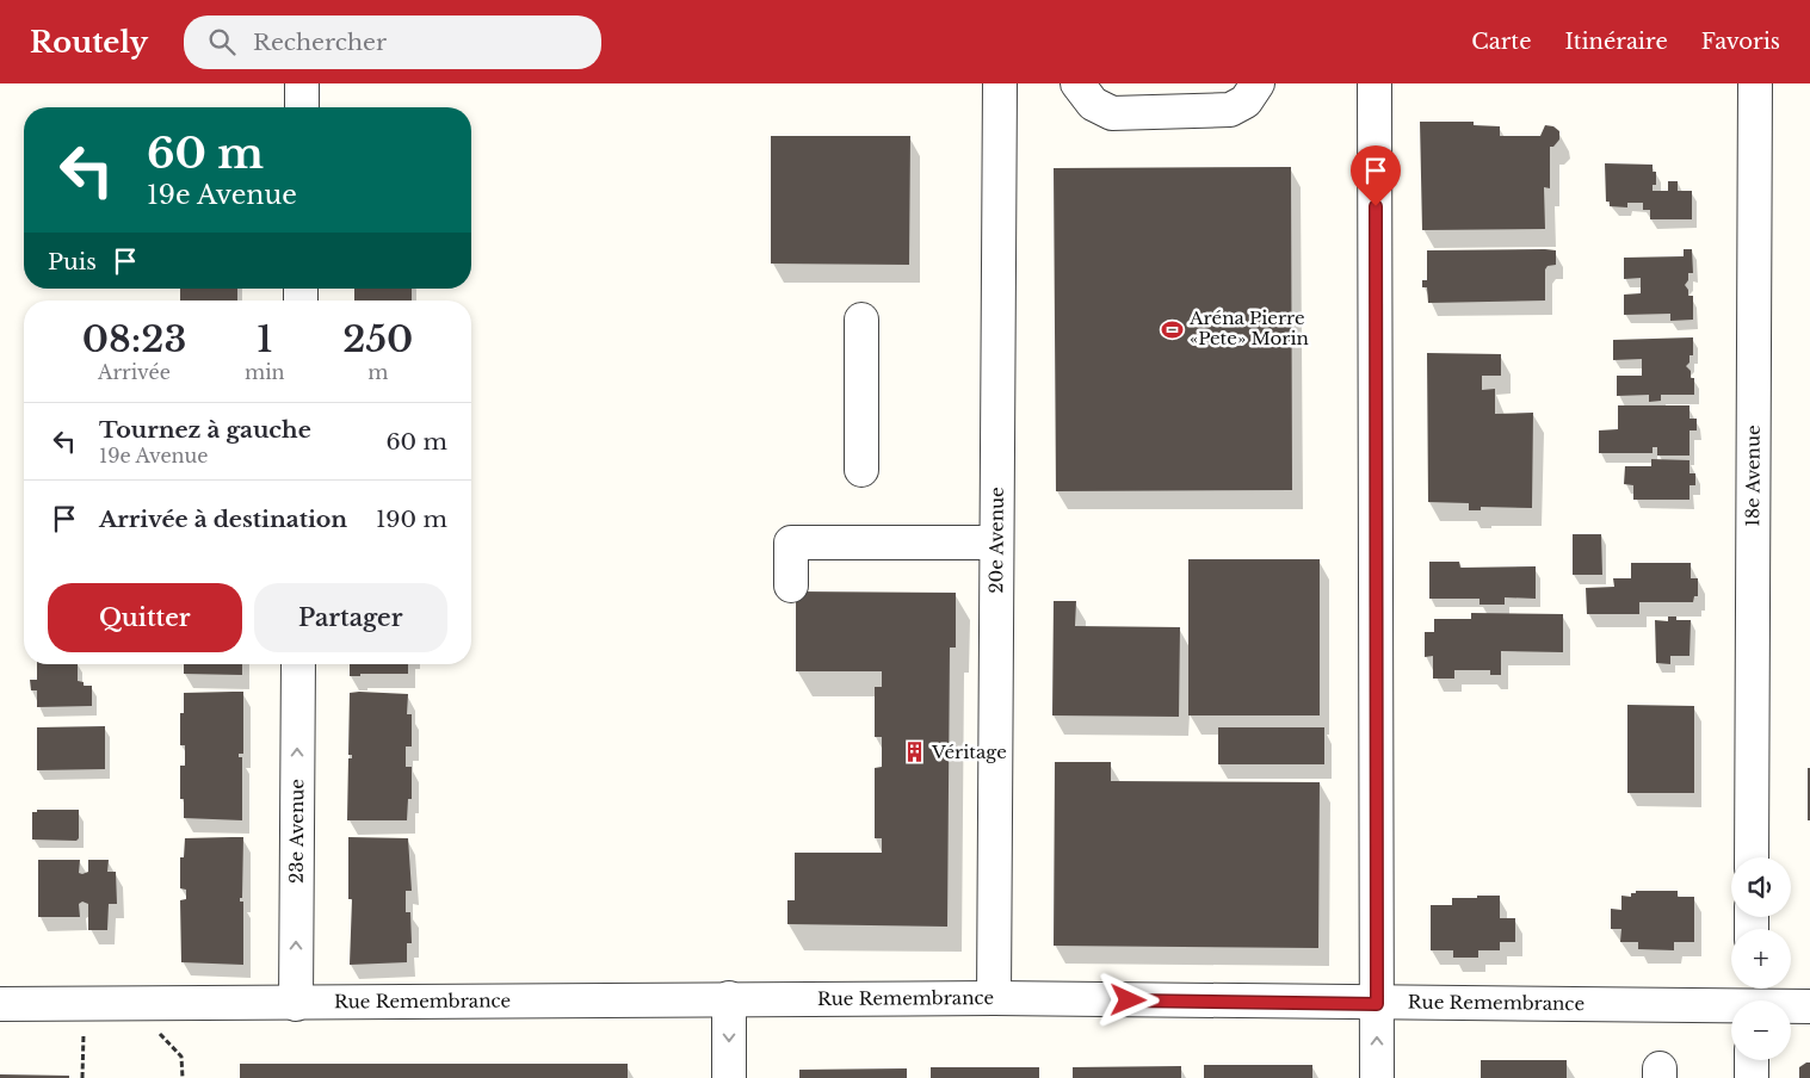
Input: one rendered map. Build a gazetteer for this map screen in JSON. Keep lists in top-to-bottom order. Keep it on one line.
{"streets":{"street":["18e Avenue","20e Avenue","23e Avenue","Rue Remembrance"]},"crossings":[["20e Avenue","Rue Remembrance"],["23e Avenue","Rue Remembrance"]],"one_way":["23e Avenue"],"places":{"sports":["Aréna Pierre «Pete» Morin"],"building":["Véritage"]},"page":{"header":"Routely","search":"Rechercher","nav":["Carte","Itinéraire","Favoris"],"turn":["60 m","19e Avenue"],"then":"Puis","eta":["08:23","Arrivée","1","min","250","m"],"list":[{"name":"Tournez à gauche","note":"19e Avenue","value":"60 m"},{"name":"Arrivée à destination","value":"190 m"}],"buttons":["Quitter","Partager"],"map_buttons":["+","−"]}}
